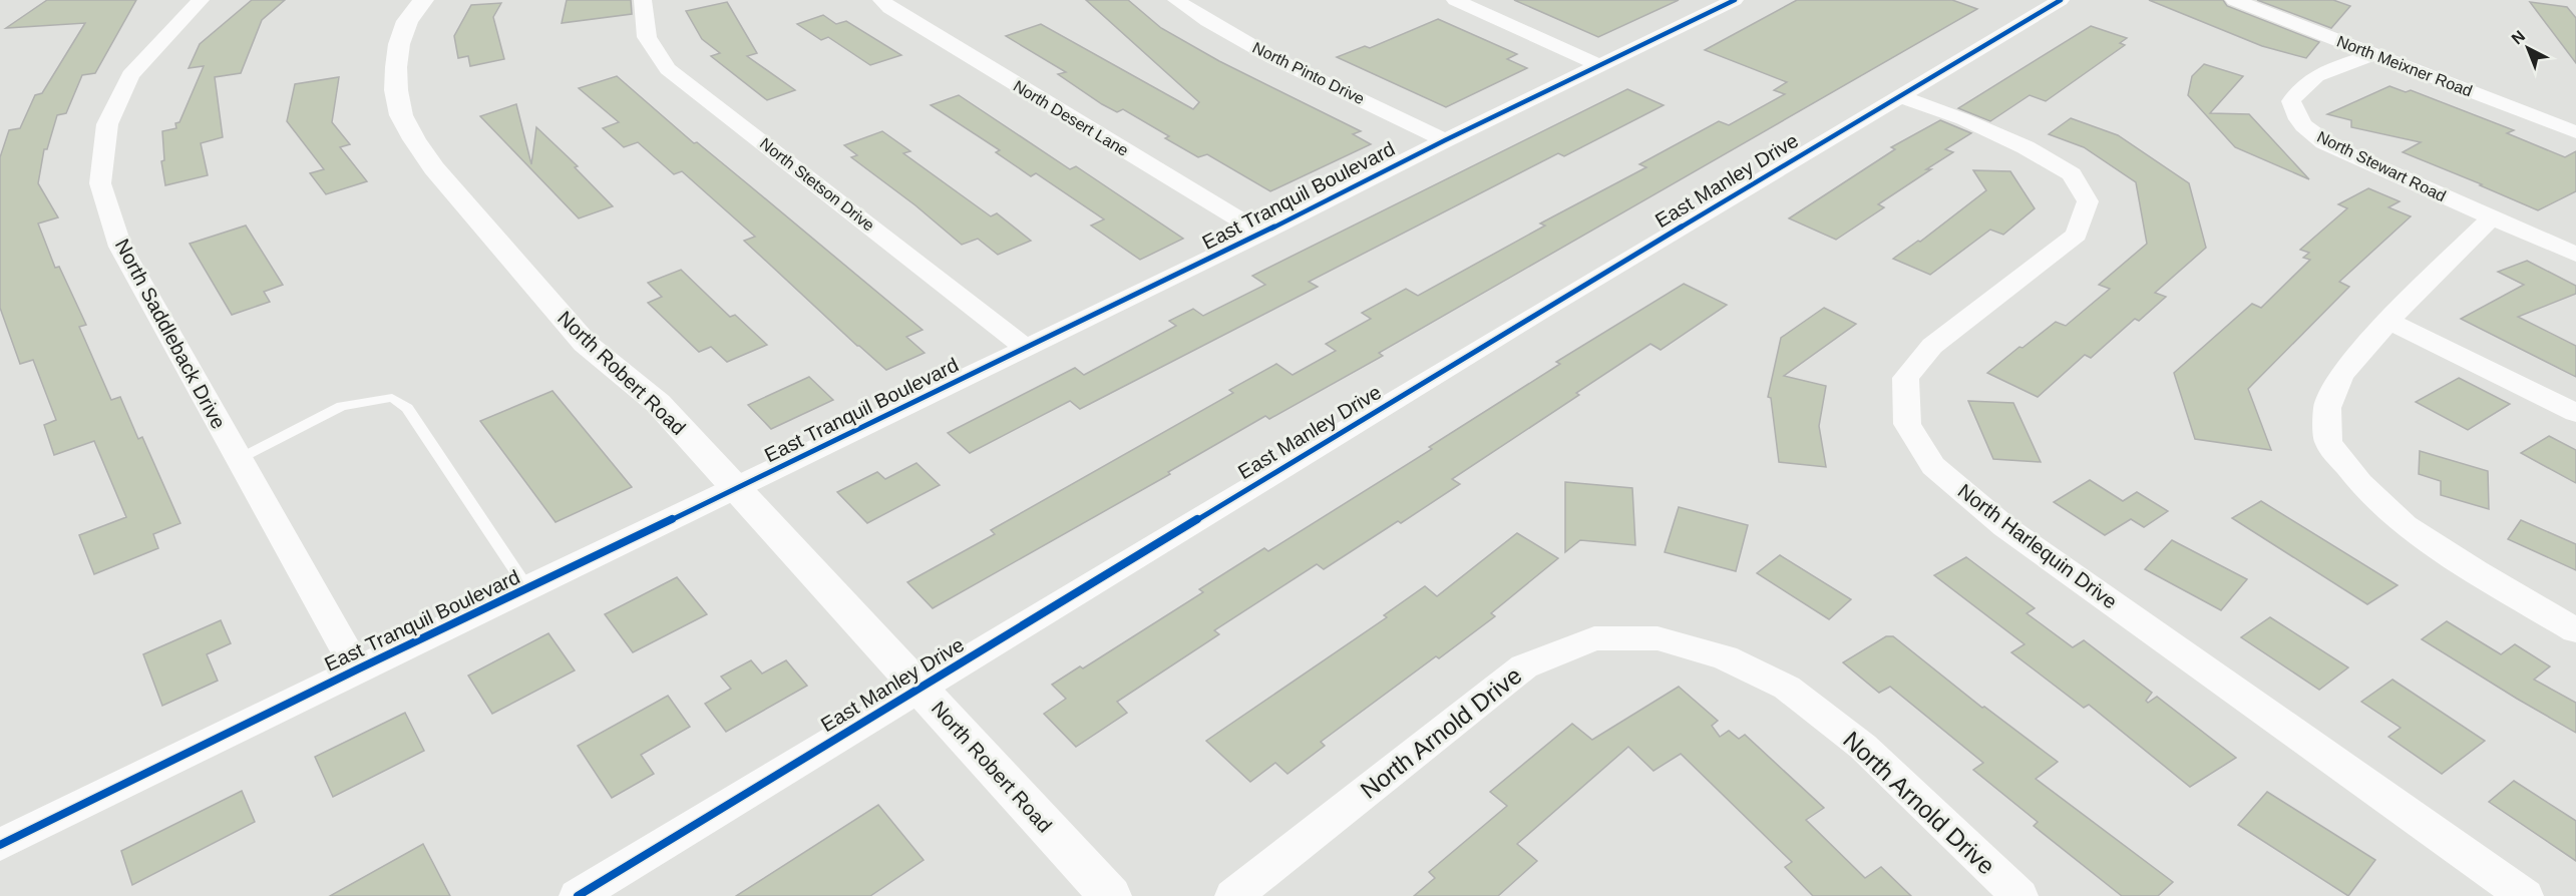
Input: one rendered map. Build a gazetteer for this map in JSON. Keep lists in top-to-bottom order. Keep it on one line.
{"streets":{"main road":["North Robert Road"],"street":["North Meixner Road","North Pinto Drive","North Desert Lane","North Stewart Road","East Manley Drive","North Stetson Drive","East Tranquil Boulevard","North Saddleback Drive","North Harlequin Drive","North Arnold Drive"]},"crossings":[["North Meixner Road","North Stewart Road"],["North Pinto Drive","East Tranquil Boulevard"],["North Desert Lane","East Tranquil Boulevard"],["East Manley Drive","North Robert Road"],["East Manley Drive","North Harlequin Drive"],["North Stetson Drive","East Tranquil Boulevard"],["East Tranquil Boulevard","North Saddleback Drive"],["East Tranquil Boulevard","North Robert Road"]],"north":"top left"}
